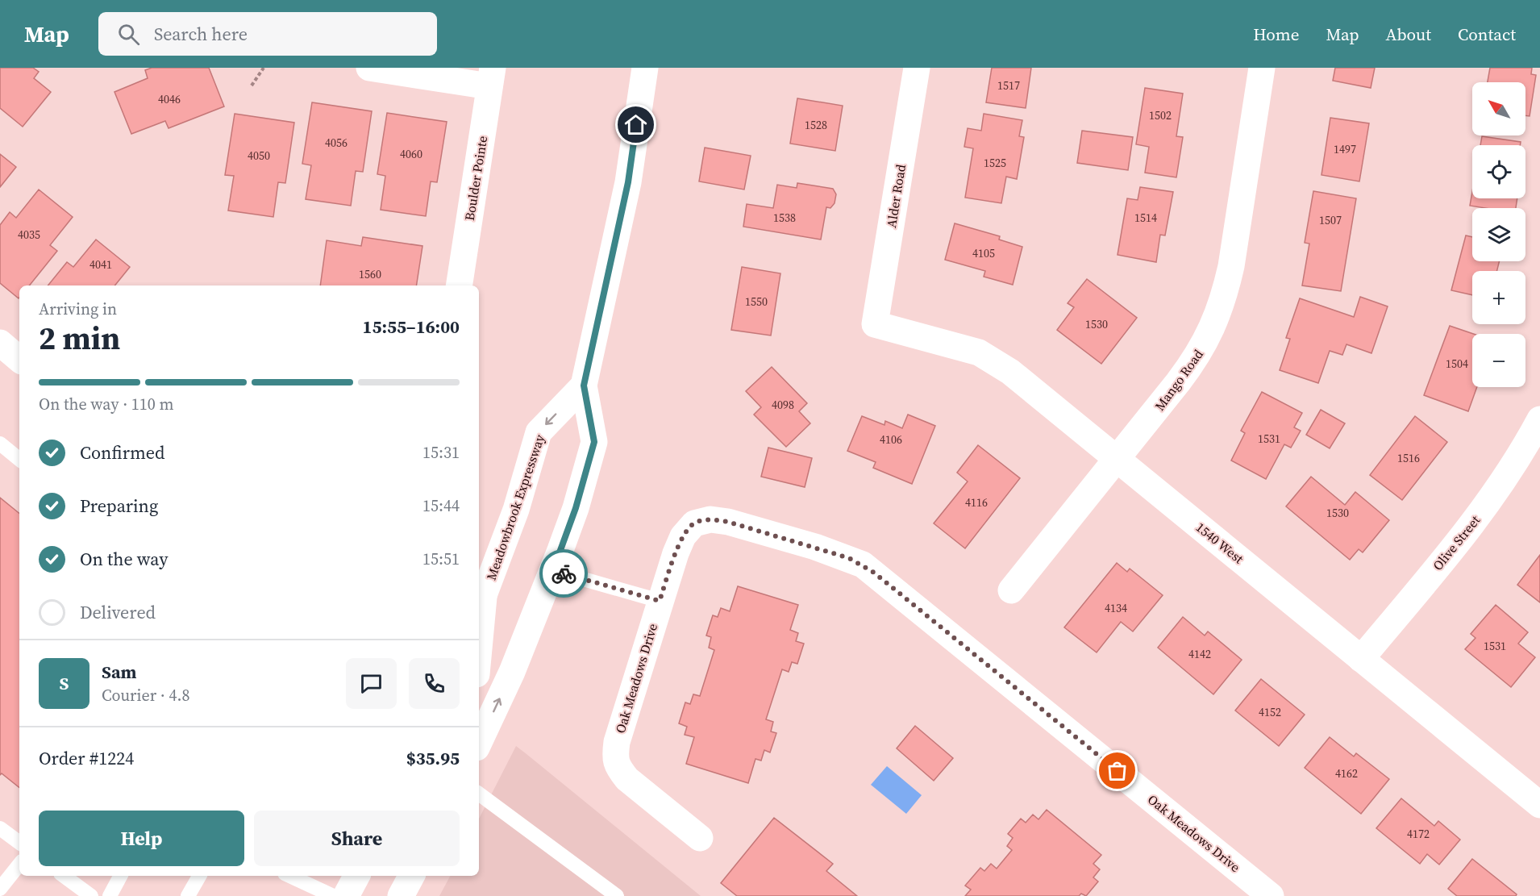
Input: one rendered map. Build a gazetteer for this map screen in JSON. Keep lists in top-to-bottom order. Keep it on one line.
{"streets":{"street":["Boulder Pointe","Alder Road","Mango Road","Meadowbrook Expressway","1540 West","Olive Street","Oak Meadows Drive"]},"crossings":[["Alder Road","1540 West"],["Mango Road","1540 West"],["1540 West","Olive Street"]],"house_numbers":["1517","4046","1502","1528","4056","1497","4060","4050","1525","1538","1514","1507","4035","4105","4041","1560","1550","1530","1504","4098","1531","4106","1516","4116","1530","4134","1531","4142","4152","4162","4172"],"north":"top left","page":{"header":"Map","search":"Search here","nav":["Home","Map","About","Contact"],"map_buttons":["+","−"],"heading":["2 min","Arriving in","15:55–16:00"],"panel":["Sam","Courier · 4.8","Order #1224","$35.95"],"bar":"On the way · 110 m","list":[["Confirmed","15:31"],["Preparing","15:44"],["On the way","15:51"],"Delivered"],"round":"S","buttons":["Help","Share"]}}
